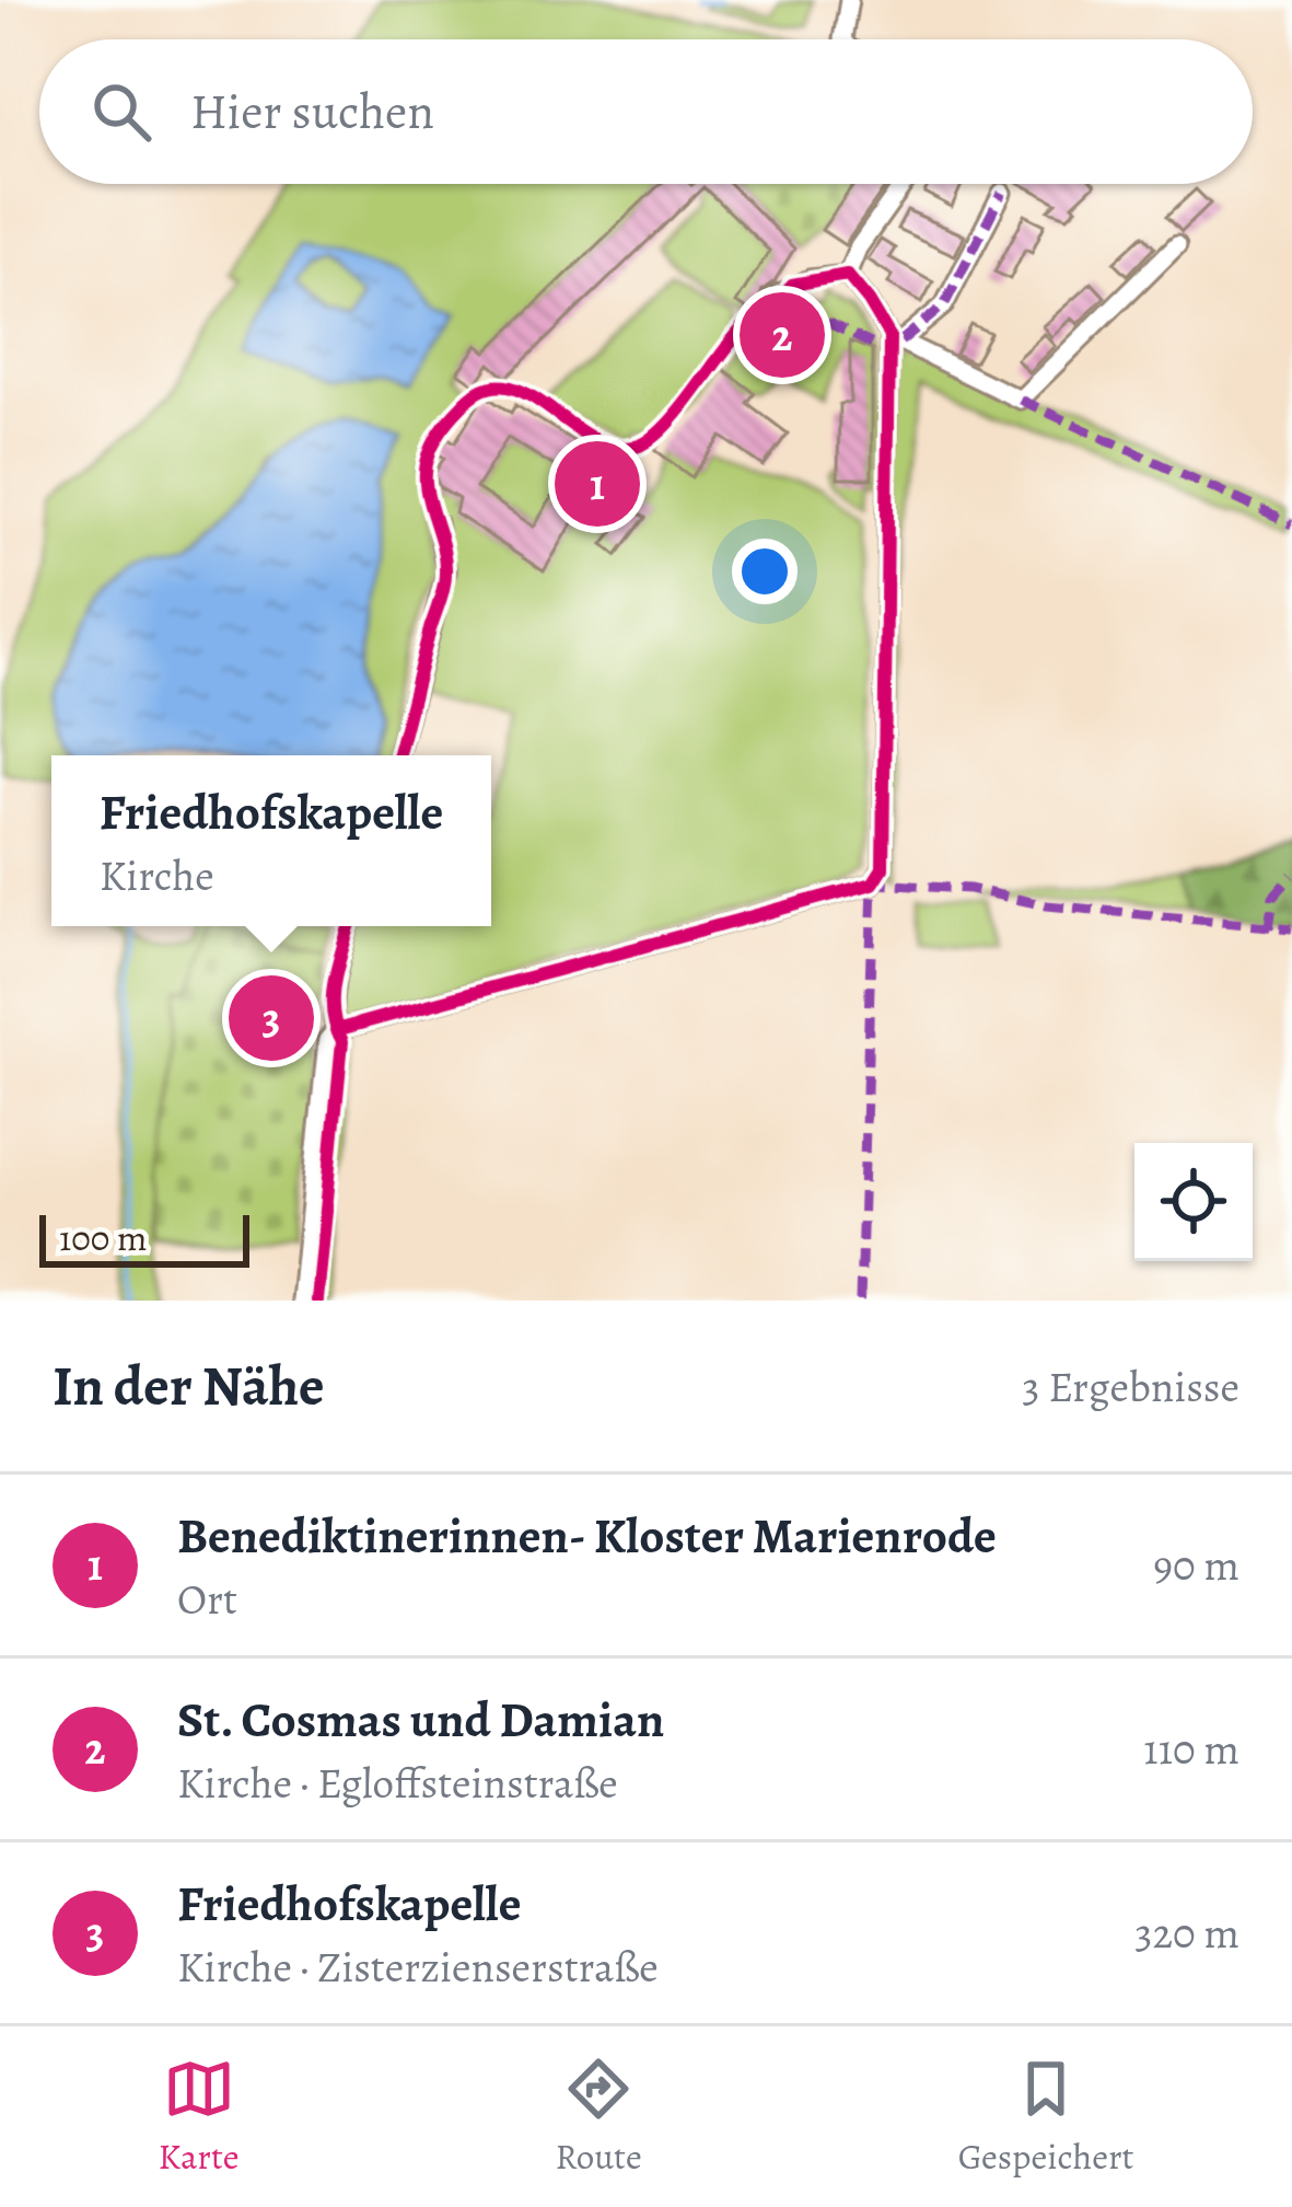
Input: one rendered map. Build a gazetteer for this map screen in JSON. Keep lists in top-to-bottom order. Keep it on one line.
{"scale_bar":"100 m","page":{"search":"Hier suchen","pins":["2","1","3"],"popup":["Friedhofskapelle","Kirche"],"scale":"100 m","heading":["In der Nähe","3 Ergebnisse"],"list":[{"mark":"1","name":"Benediktinerinnen- Kloster Marienrode","note":"Ort","value":"90 m"},{"mark":"2","name":"St. Cosmas und Damian","note":"Kirche · Egloffsteinstraße","value":"110 m"},{"mark":"3","name":"Friedhofskapelle","note":"Kirche · Zisterzienserstraße","value":"320 m"}],"nav":["Karte","Route","Gespeichert"]}}
